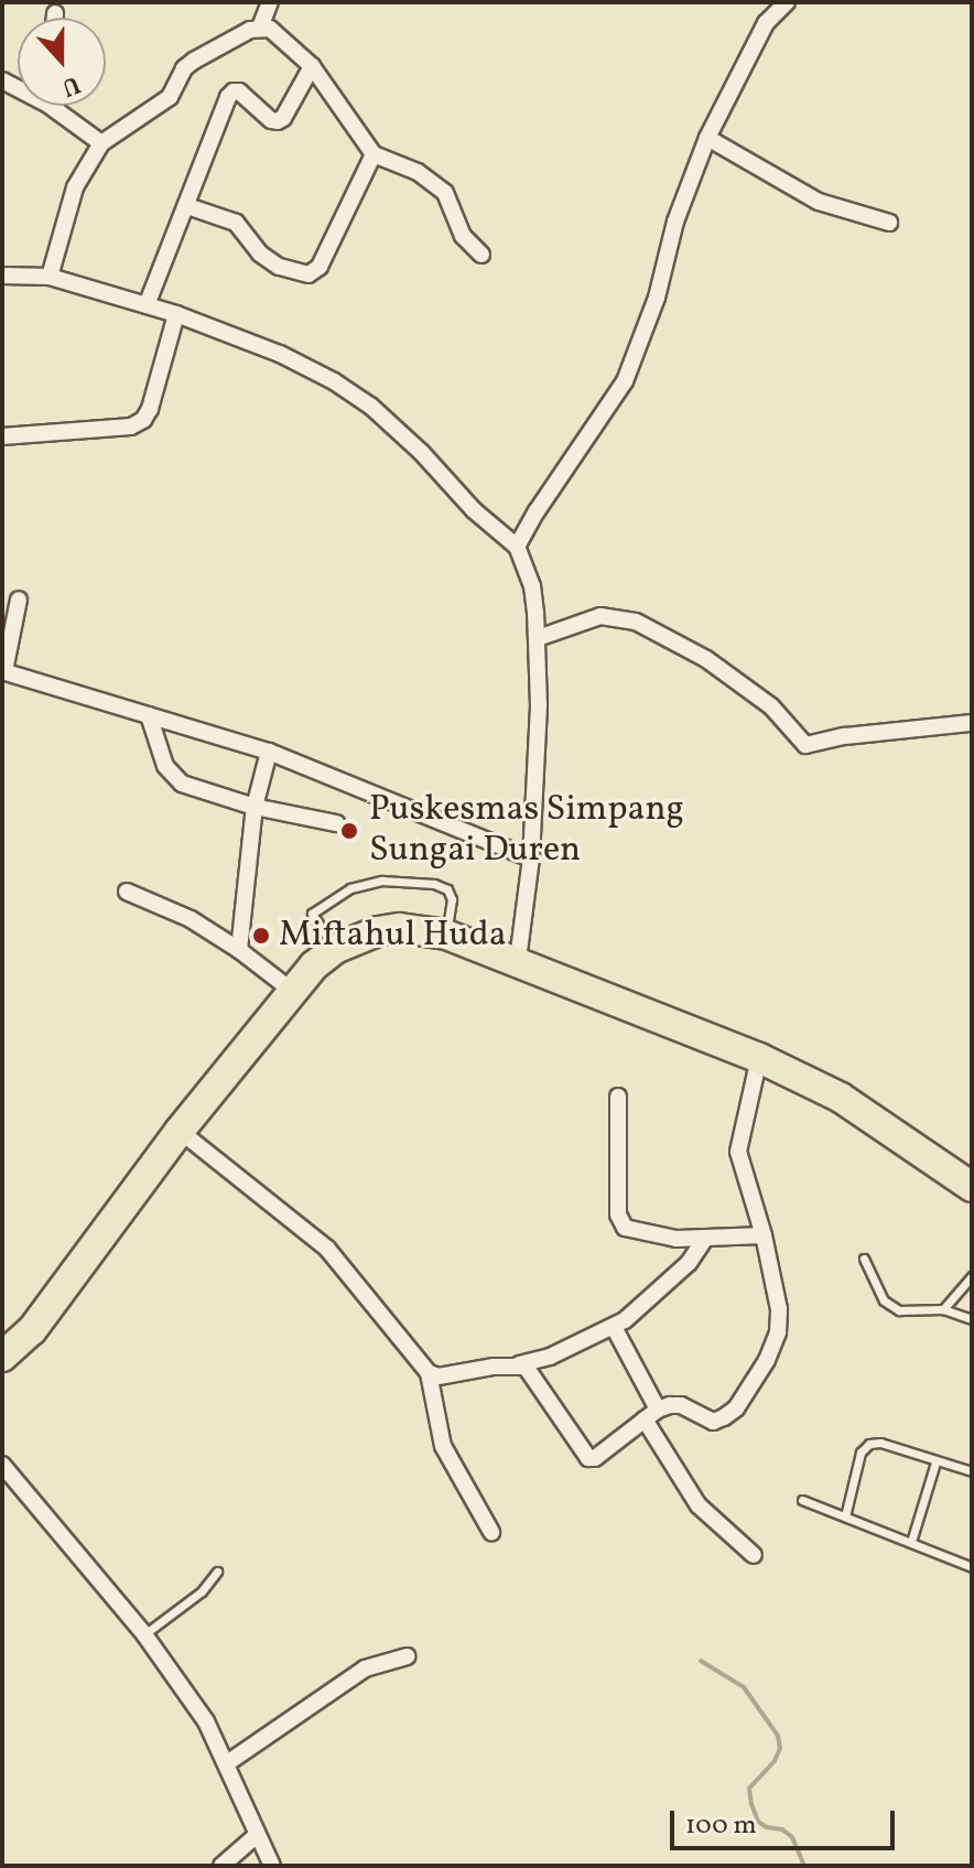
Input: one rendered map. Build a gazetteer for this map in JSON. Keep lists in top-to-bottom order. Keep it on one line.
{"places":["Puskesmas Simpang Sungai Duren","Miftahul Huda"],"scale_bar":"100 m","north":"bottom"}
